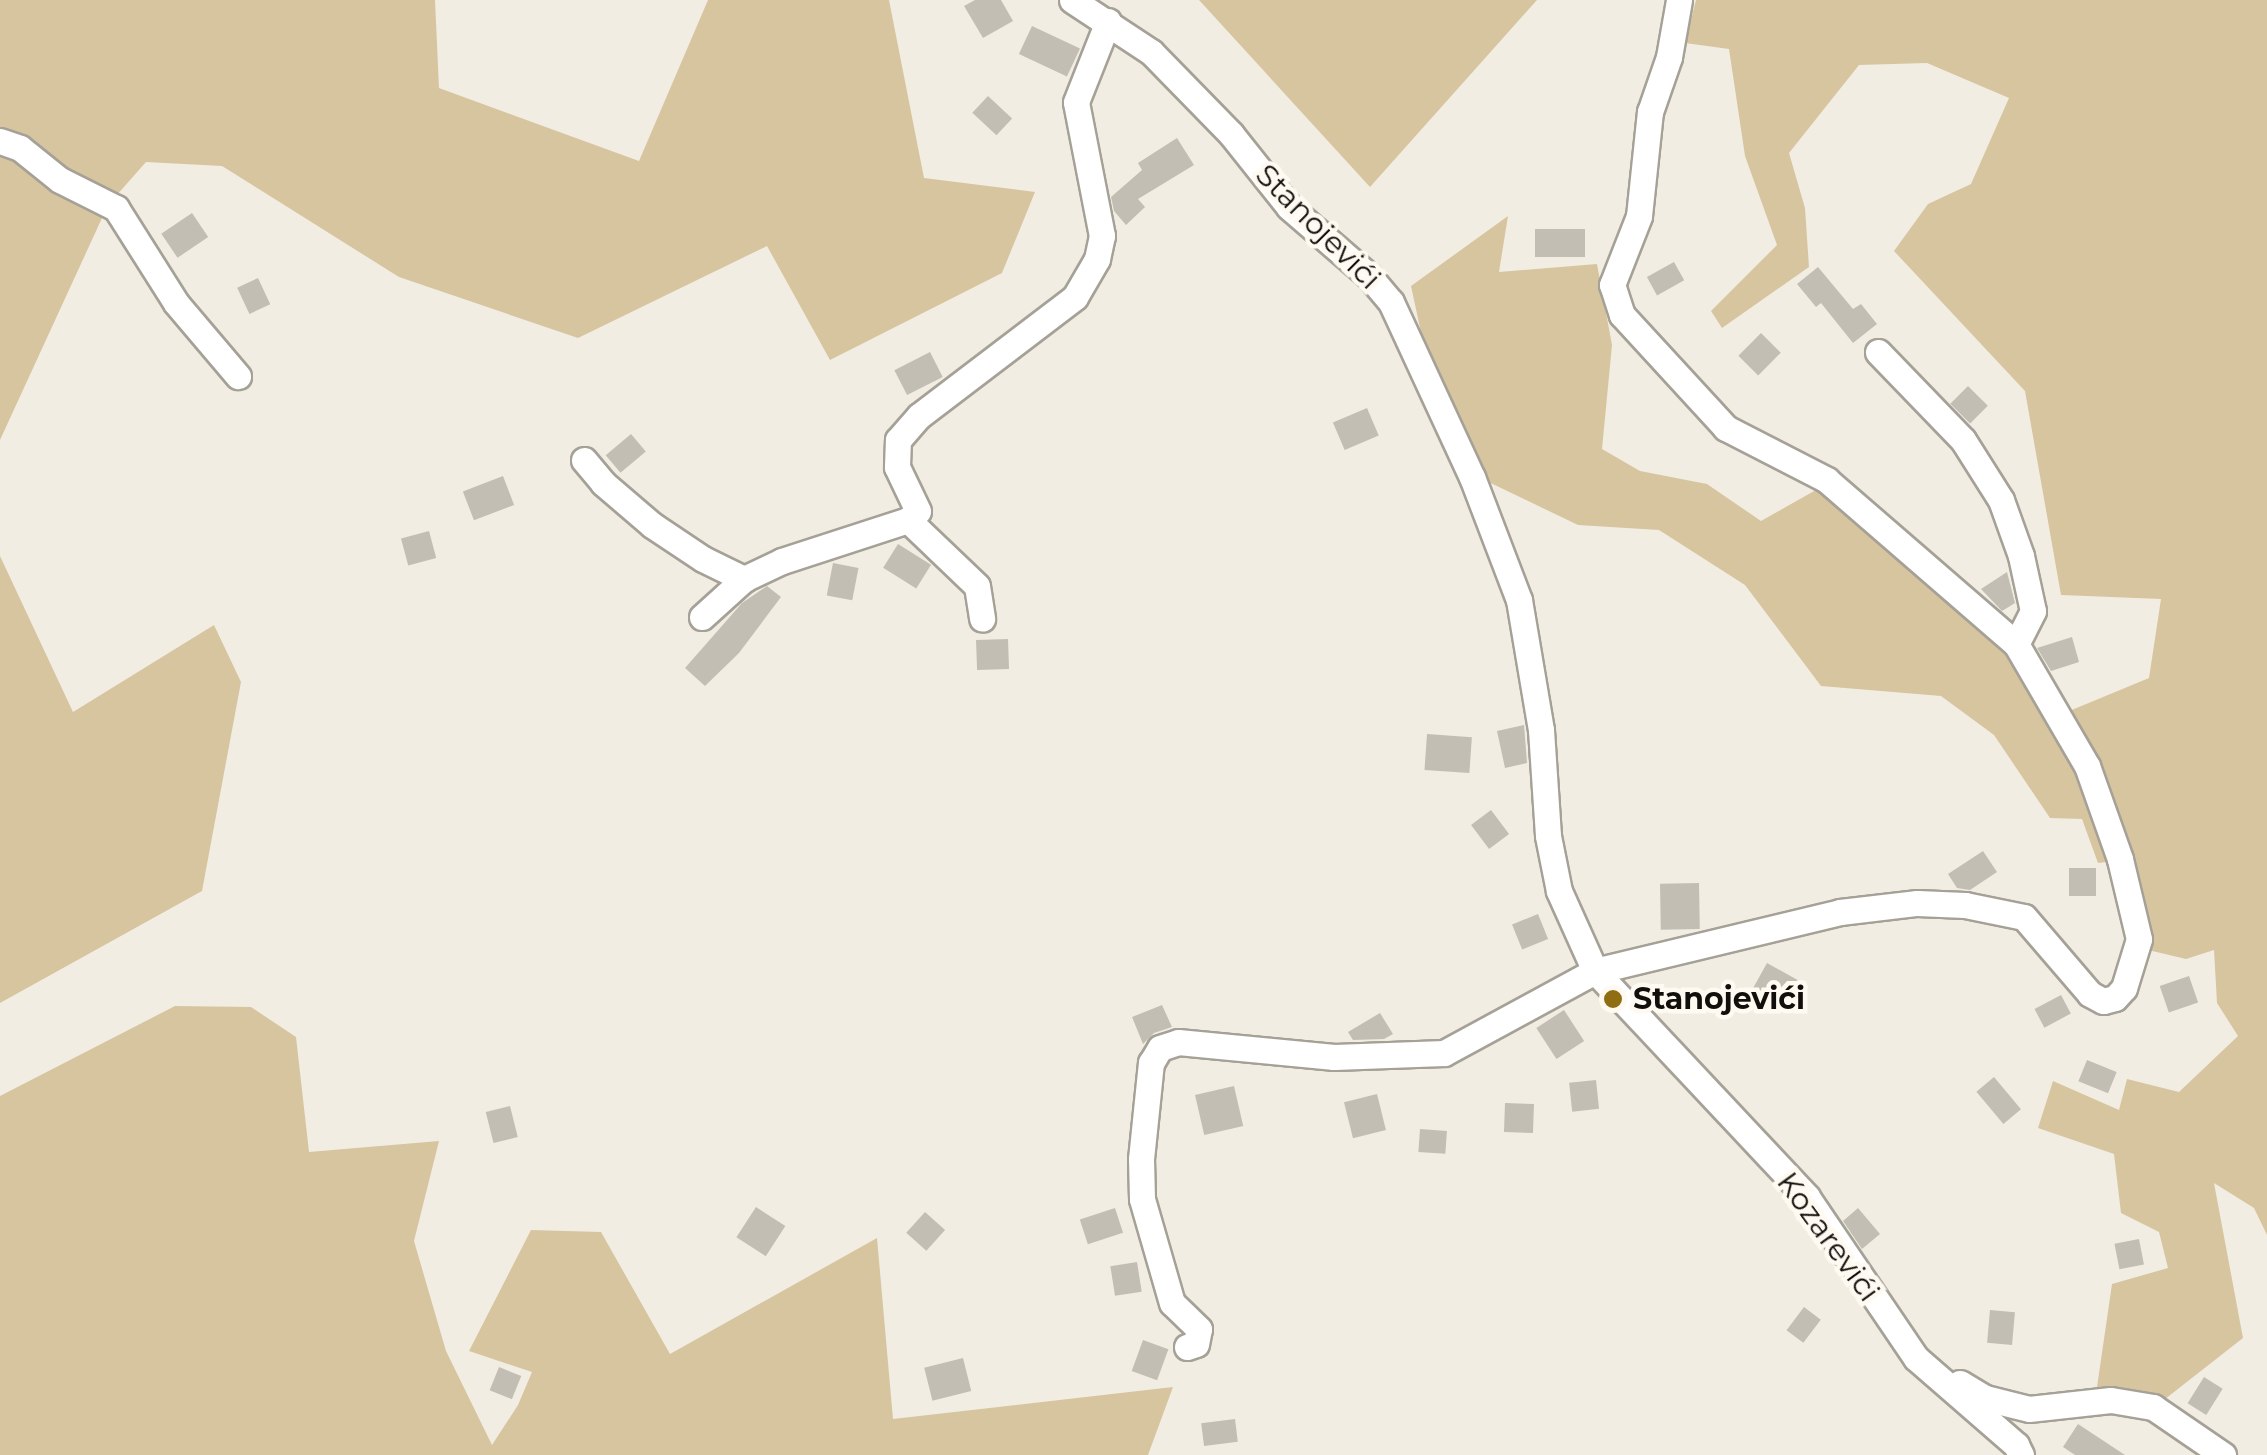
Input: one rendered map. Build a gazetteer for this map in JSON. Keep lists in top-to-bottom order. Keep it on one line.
{"streets":{"street":["Stanojevići","Kozarevići"]},"crossings":[["Stanojevići","Kozarevići"]],"places":["Stanojevići"]}
